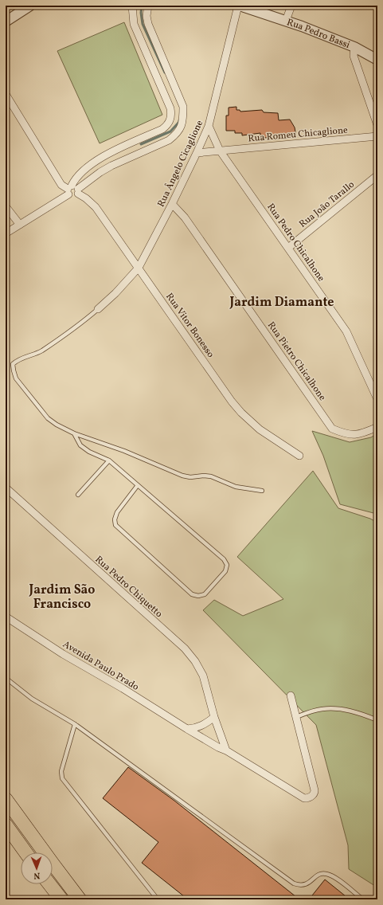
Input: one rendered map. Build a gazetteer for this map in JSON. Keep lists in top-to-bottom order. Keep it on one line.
{"streets":{"street":["Rua Pedro Bassi","Rua Romeu Chicaglione","Rua Ângelo Cicaglione","Rua João Tarallo","Rua Pedro Chicalhone","Rua Vitor Bonesso","Rua Pietro Chicalhone","Rua Pedro Chiquetto","Avenida Paulo Prado"]},"crossings":[["Rua Pedro Bassi","Rua Ângelo Cicaglione"],["Rua Romeu Chicaglione","Rua Ângelo Cicaglione"],["Rua Romeu Chicaglione","Rua Pedro Chicalhone"],["Rua Ângelo Cicaglione","Rua Pedro Chicalhone"],["Rua Ângelo Cicaglione","Rua Vitor Bonesso"],["Rua Ângelo Cicaglione","Rua Pietro Chicalhone"],["Rua João Tarallo","Rua Pedro Chicalhone"],["Rua Pedro Chiquetto","Avenida Paulo Prado"]],"districts":["Jardim Diamante","Jardim São Francisco"],"north":"bottom"}
